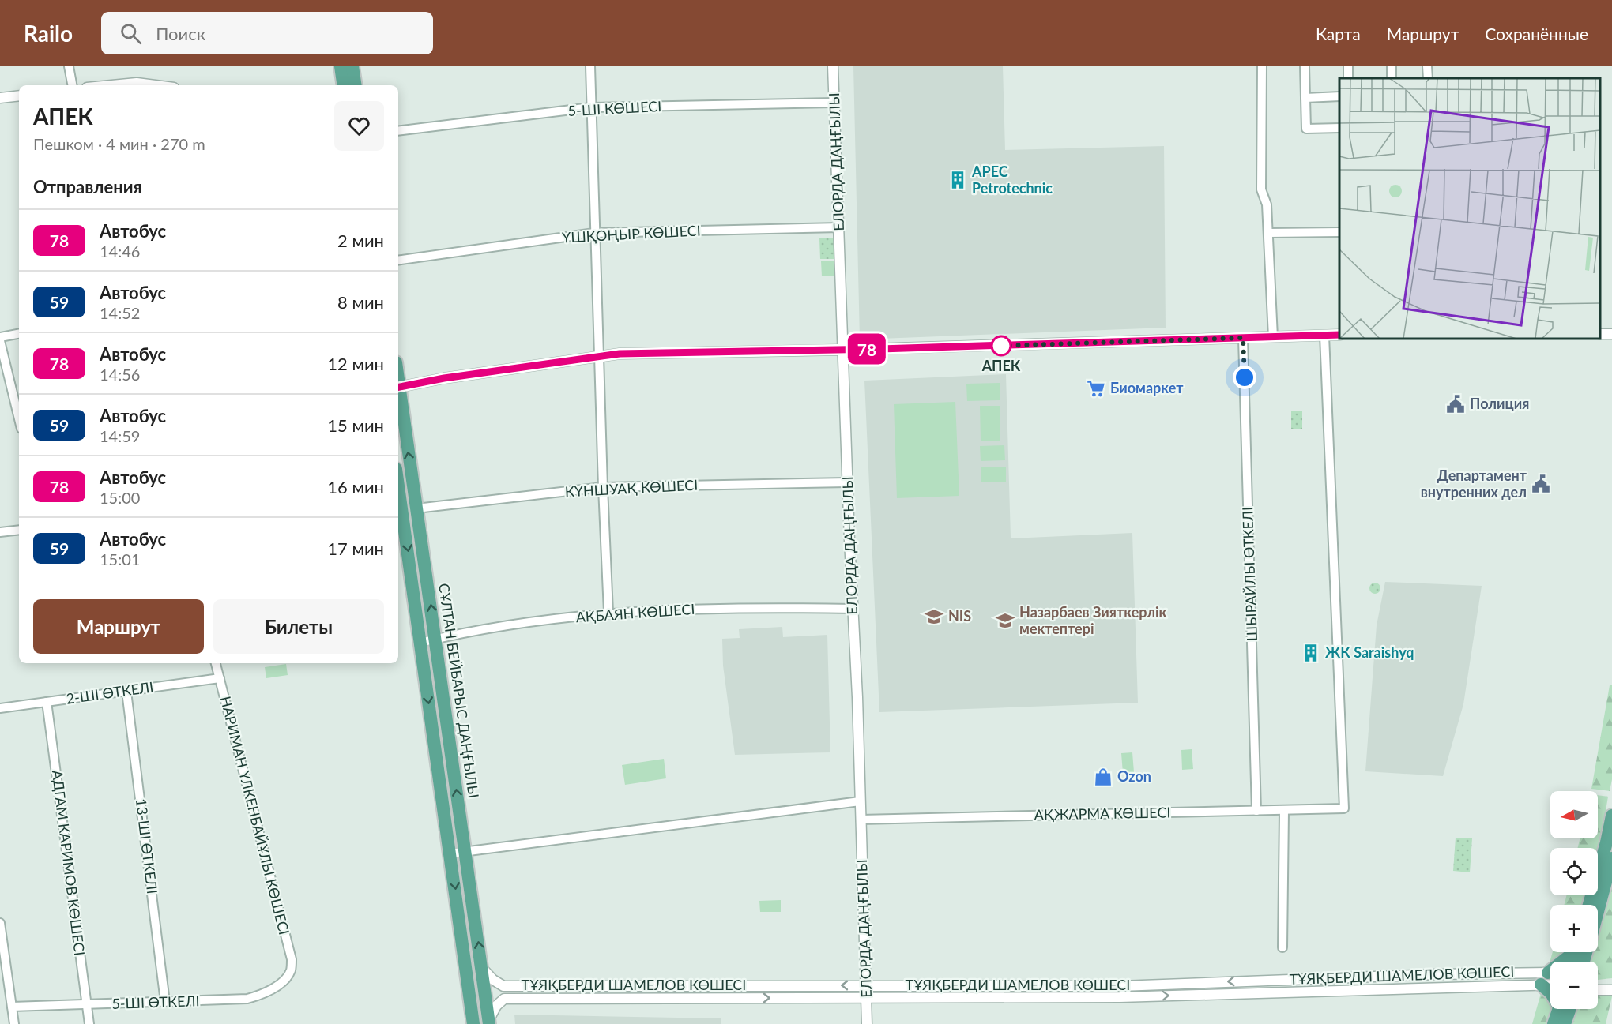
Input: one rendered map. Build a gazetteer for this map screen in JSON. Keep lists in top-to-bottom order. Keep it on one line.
{"streets":{"main road":["СҰЛТАН БЕЙБАРЫС ДАҢҒЫЛЫ"],"street":["5-ШІ КӨШЕСІ","ЕЛОРДА ДАҢҒЫЛЫ","ҮШҚОҢЫР КӨШЕСІ","КҮНШУАҚ КӨШЕСІ","ШЫРАЙЛЫ ӨТКЕЛІ","АҚБАЯН КӨШЕСІ","2-ШІ ӨТКЕЛІ","АҚЖАРМА КӨШЕСІ","НАРИМАН ҮЛКЕНБАЙҰЛЫ КӨШЕСІ","13-ШІ ӨТКЕЛІ","АДГАМ КАРИМОВ КӨШЕСІ","ТҰЯҚБЕРДИ ШАМЕЛОВ КӨШЕСІ","5-ШІ ӨТКЕЛІ"]},"crossings":[["5-ШІ КӨШЕСІ","ЕЛОРДА ДАҢҒЫЛЫ"],["ЕЛОРДА ДАҢҒЫЛЫ","ҮШҚОҢЫР КӨШЕСІ"],["ЕЛОРДА ДАҢҒЫЛЫ","КҮНШУАҚ КӨШЕСІ"],["ЕЛОРДА ДАҢҒЫЛЫ","АҚБАЯН КӨШЕСІ"],["ЕЛОРДА ДАҢҒЫЛЫ","АҚЖАРМА КӨШЕСІ"],["ЕЛОРДА ДАҢҒЫЛЫ","ТҰЯҚБЕРДИ ШАМЕЛОВ КӨШЕСІ"],["КҮНШУАҚ КӨШЕСІ","СҰЛТАН БЕЙБАРЫС ДАҢҒЫЛЫ"],["ШЫРАЙЛЫ ӨТКЕЛІ","АҚЖАРМА КӨШЕСІ"],["АҚБАЯН КӨШЕСІ","СҰЛТАН БЕЙБАРЫС ДАҢҒЫЛЫ"],["СҰЛТАН БЕЙБАРЫС ДАҢҒЫЛЫ","ТҰЯҚБЕРДИ ШАМЕЛОВ КӨШЕСІ"],["2-ШІ ӨТКЕЛІ","НАРИМАН ҮЛКЕНБАЙҰЛЫ КӨШЕСІ"],["2-ШІ ӨТКЕЛІ","13-ШІ ӨТКЕЛІ"],["2-ШІ ӨТКЕЛІ","АДГАМ КАРИМОВ КӨШЕСІ"],["НАРИМАН ҮЛКЕНБАЙҰЛЫ КӨШЕСІ","5-ШІ ӨТКЕЛІ"],["13-ШІ ӨТКЕЛІ","5-ШІ ӨТКЕЛІ"],["АДГАМ КАРИМОВ КӨШЕСІ","5-ШІ ӨТКЕЛІ"]],"places":{"building":["APEC Petrotechnic","ЖК Saraishyq"],"other":["АПЕК"],"supermarket":["Биомаркет"],"public building":["Полиция","Департамент внутренних дел"],"school or university":["NIS","Назарбаев Зияткерлік мектептері"],"shop":["Ozon"]},"lines":["bus line 78"],"north":"left","page":{"header":"Railo","search":"Поиск","nav":["Карта","Маршрут","Сохранённые"],"on_map":"78","heading":[["АПЕК","Пешком · 4 мин · 270 m"],"Отправления"],"list":[{"mark":"78","name":"Автобус","note":"14:46","value":"2 мин"},{"mark":"59","name":"Автобус","note":"14:52","value":"8 мин"},{"mark":"78","name":"Автобус","note":"14:56","value":"12 мин"},{"mark":"59","name":"Автобус","note":"14:59","value":"15 мин"},{"mark":"78","name":"Автобус","note":"15:00","value":"16 мин"},{"mark":"59","name":"Автобус","note":"15:01","value":"17 мин"}],"buttons":["Маршрут","Билеты"],"map_buttons":["+","−"]}}
